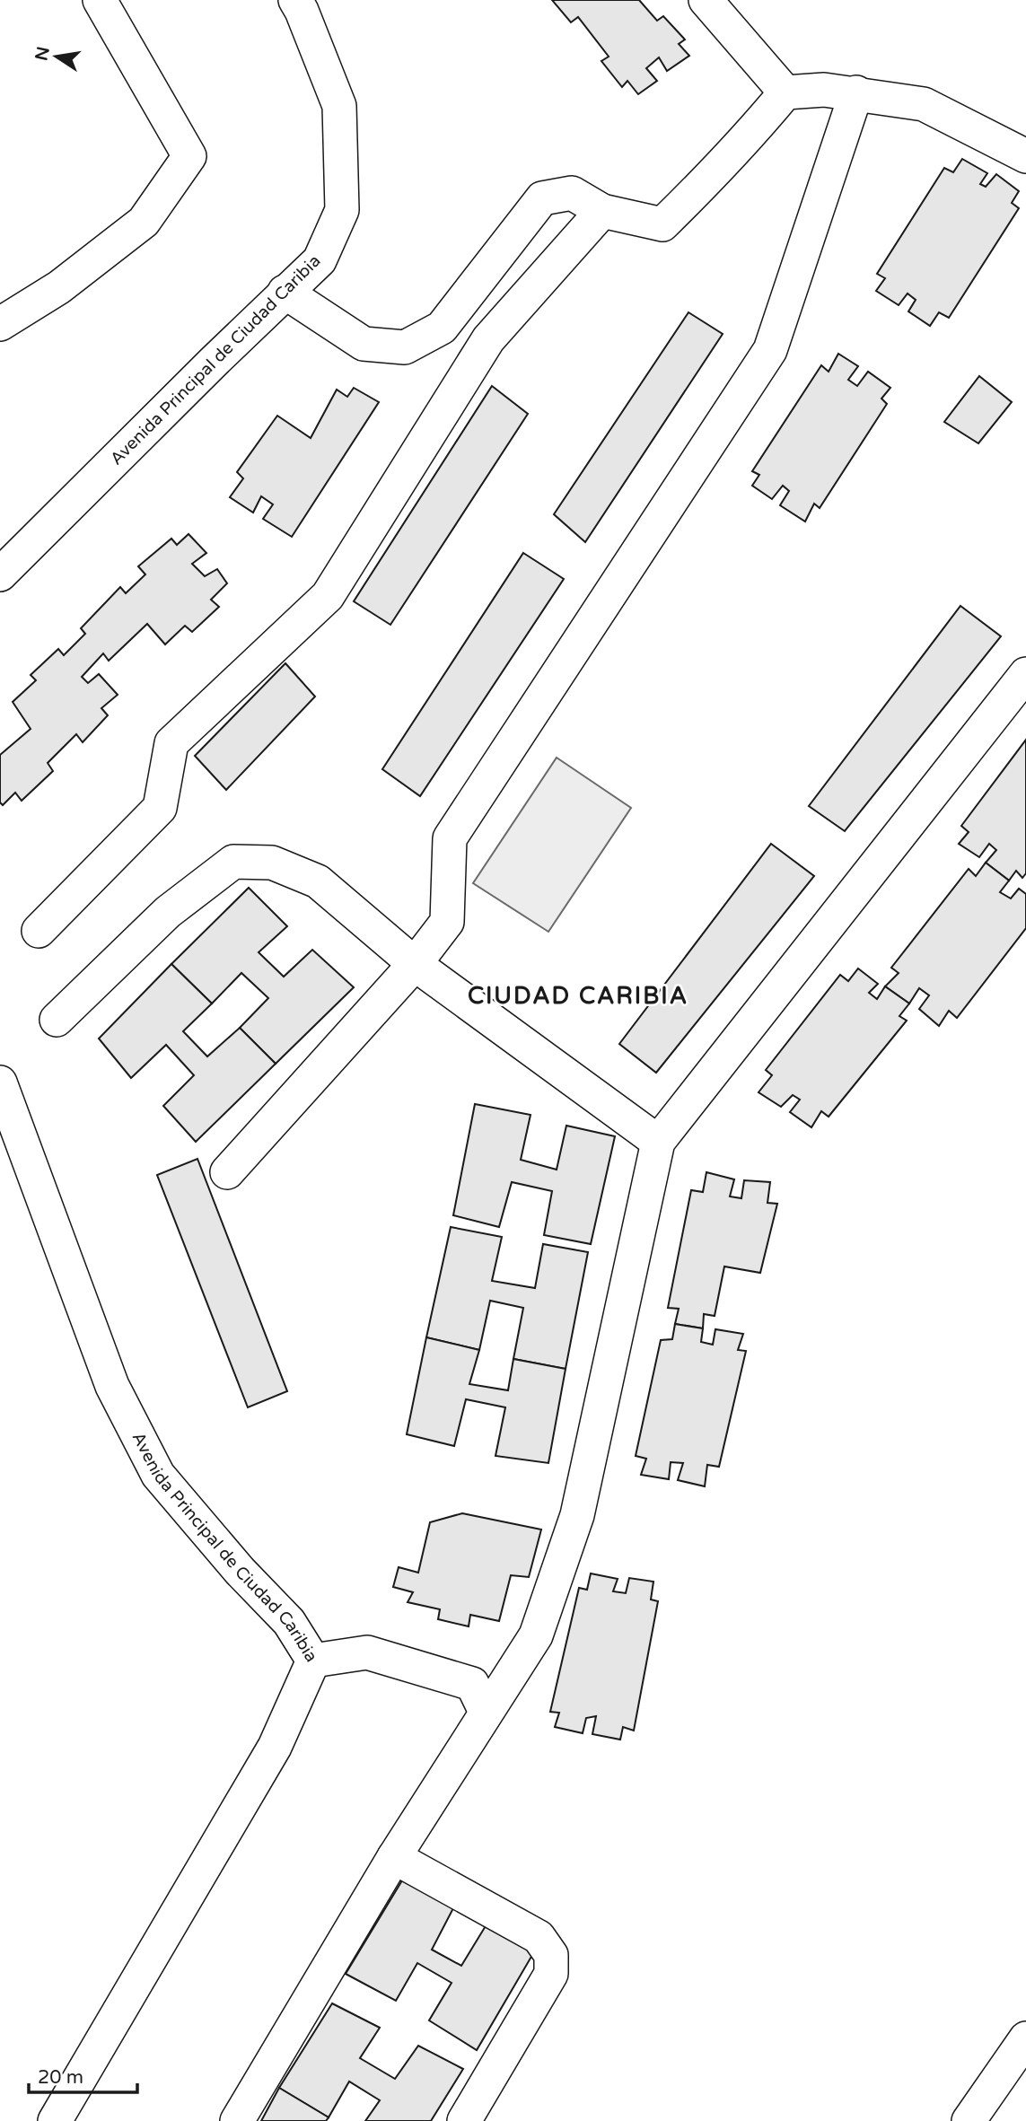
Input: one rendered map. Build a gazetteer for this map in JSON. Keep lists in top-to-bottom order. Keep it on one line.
{"streets":{"street":["Avenida Principal de Ciudad Caribia"]},"districts":["CIUDAD CARIBIA"],"scale_bar":"20 m","north":"left"}
